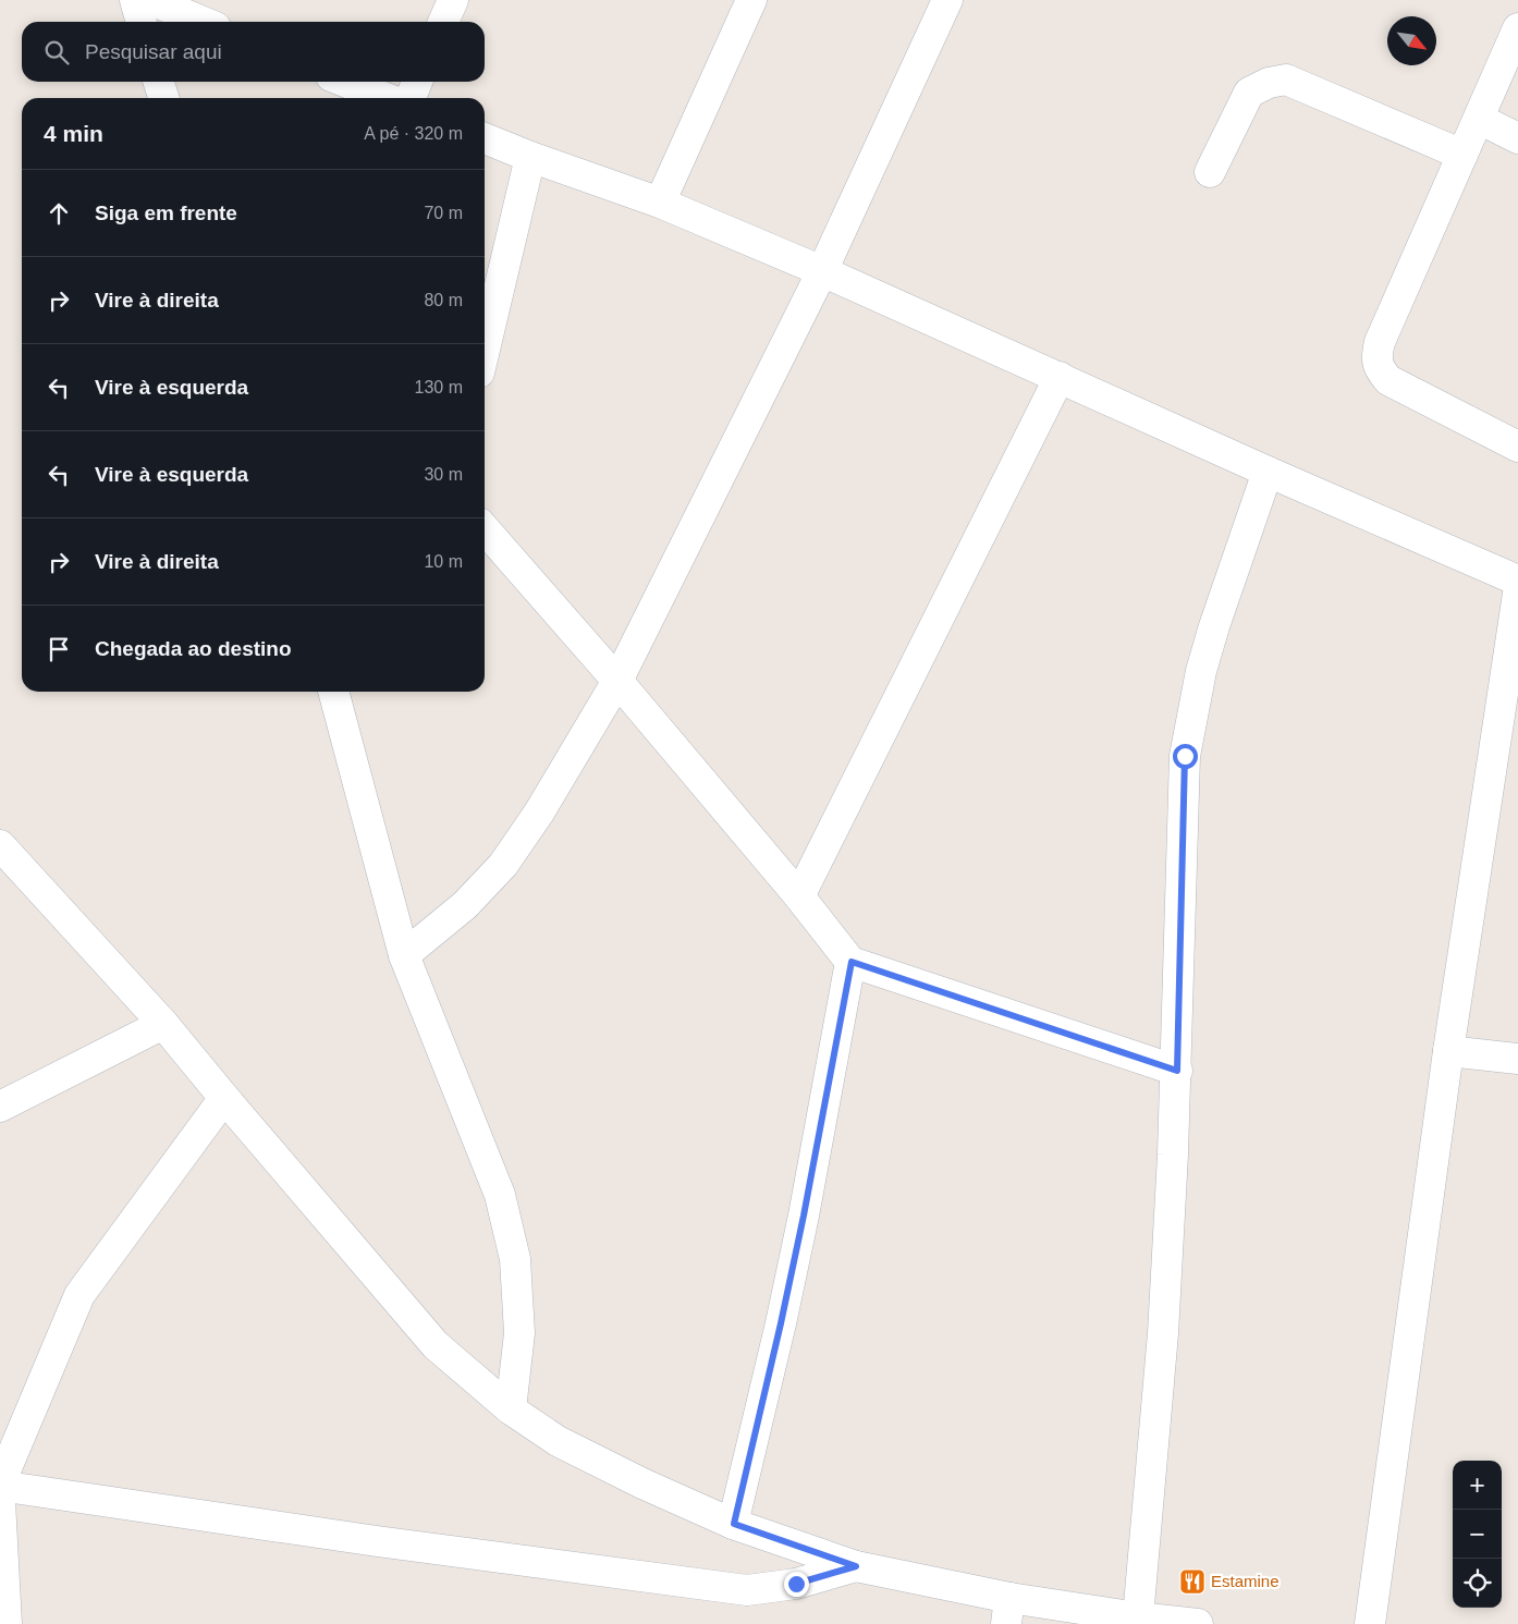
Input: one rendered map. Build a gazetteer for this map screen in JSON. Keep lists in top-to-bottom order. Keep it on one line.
{"places":{"restaurant":["Estamine"]},"north":"bottom right","page":{"search":"Pesquisar aqui","heading":["4 min","A pé · 320 m"],"list":[["Siga em frente","70 m"],["Vire à direita","80 m"],["Vire à esquerda","130 m"],["Vire à esquerda","30 m"],["Vire à direita","10 m"],"Chegada ao destino"],"map_buttons":["+","−"]}}
